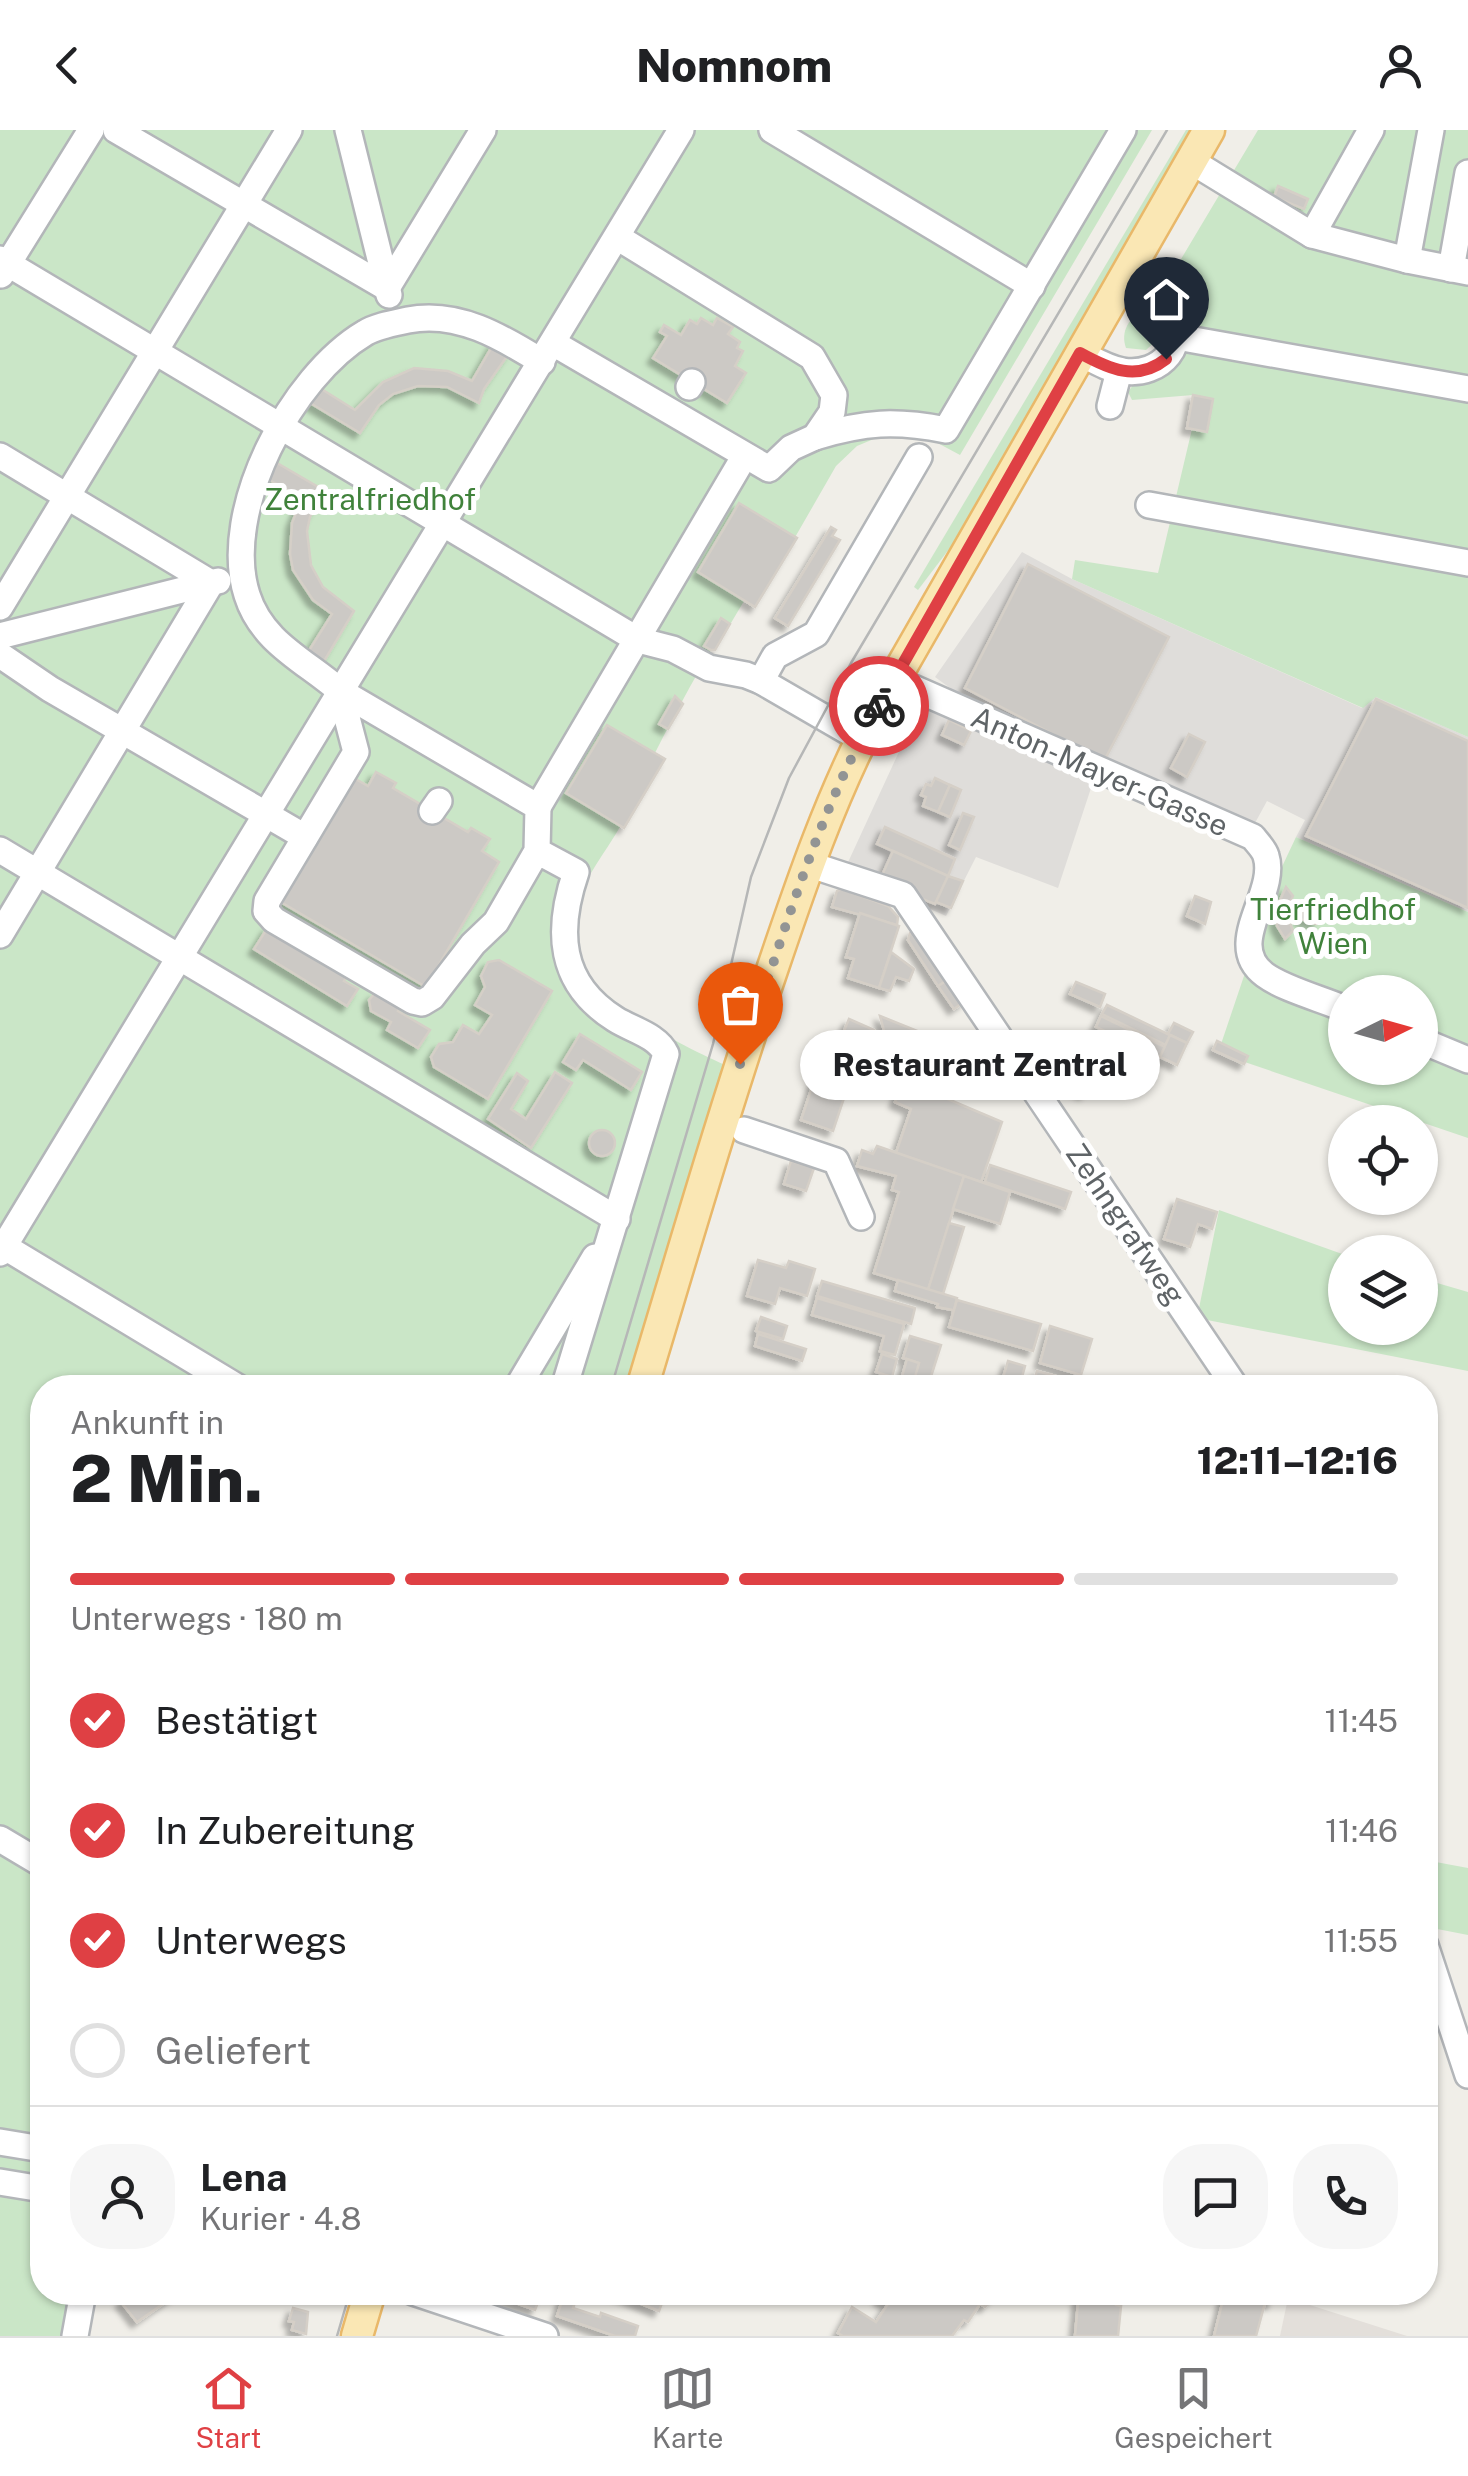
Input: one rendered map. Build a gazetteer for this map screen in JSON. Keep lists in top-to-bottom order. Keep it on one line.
{"streets":{"street":["Anton-Mayer-Gasse","Zehngrafweg"]},"parks":["Zentralfriedhof","Tierfriedhof Wien"],"places":["Restaurant Zentral"],"north":"right","page":{"header":"Nomnom","bubble":"Restaurant Zentral","heading":["2 Min.","Ankunft in","12:11–12:16"],"panel":["Lena","Kurier · 4.8"],"bar":"Unterwegs · 180 m","list":[["Bestätigt","11:45"],["In Zubereitung","11:46"],["Unterwegs","11:55"],"Geliefert"],"tabs":["Start","Karte","Gespeichert"]}}
